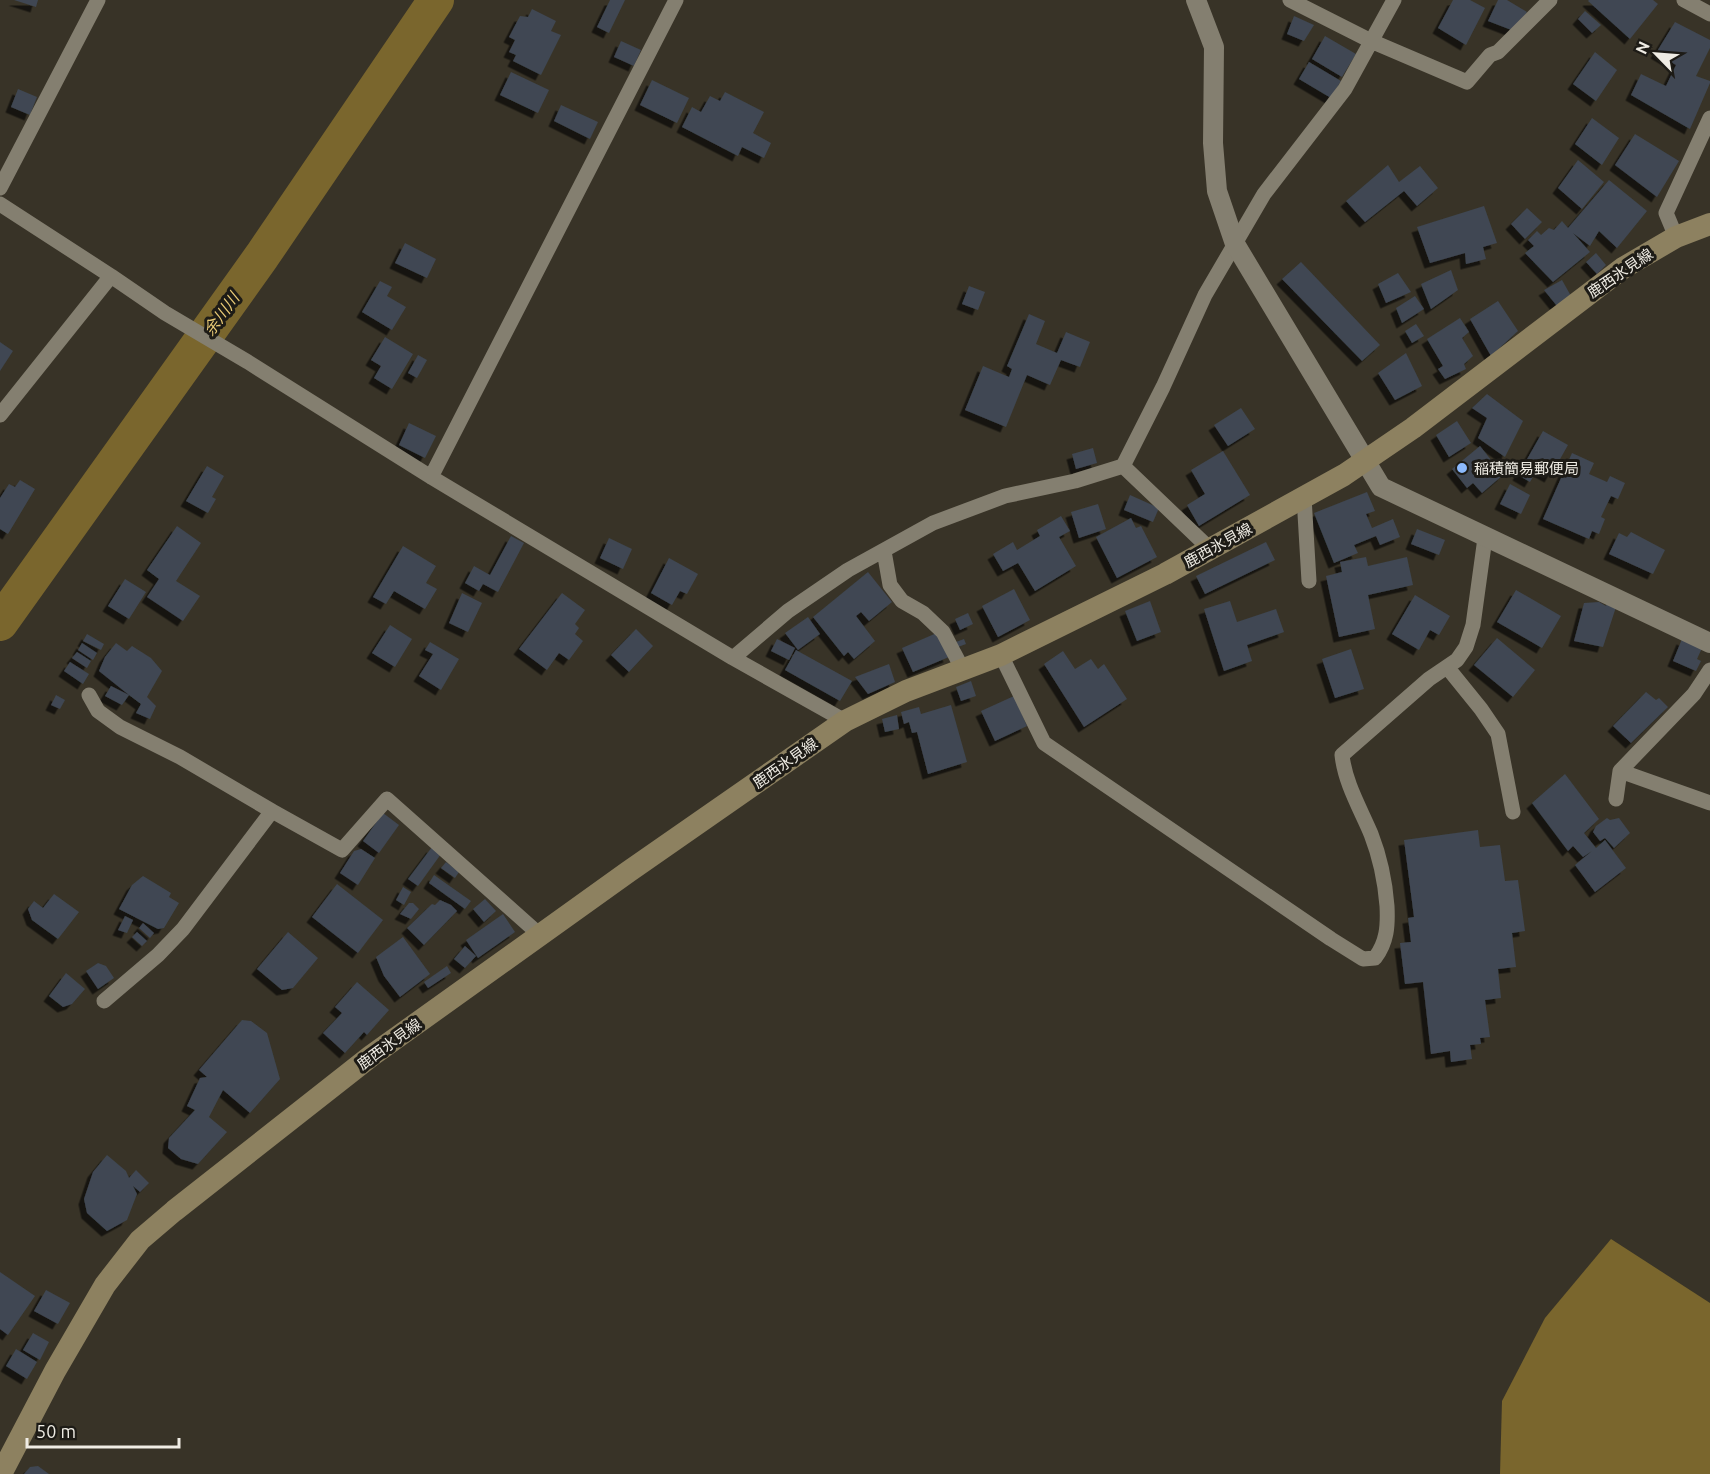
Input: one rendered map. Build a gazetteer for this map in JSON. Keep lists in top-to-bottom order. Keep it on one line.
{"streets":{"main road":["鹿西氷見線"]},"water":["余川川"],"places":["稲積簡易郵便局"],"scale_bar":"50 m","north":"top left"}
